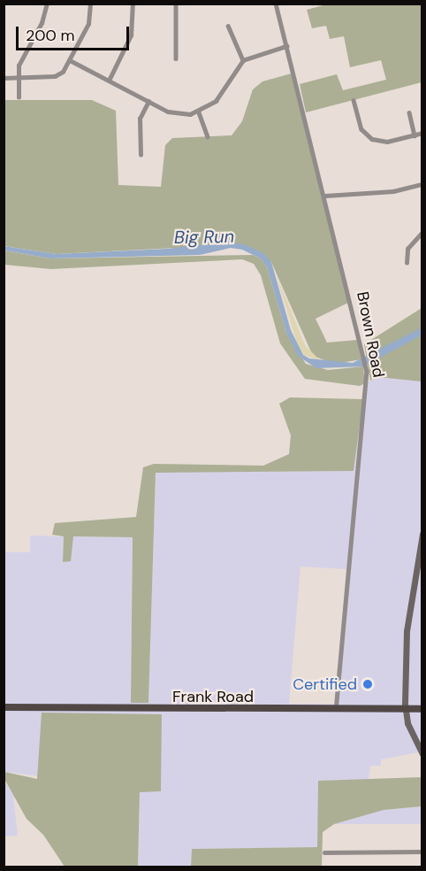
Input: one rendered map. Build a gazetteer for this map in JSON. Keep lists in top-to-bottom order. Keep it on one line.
{"streets":{"main road":["Frank Road"],"street":["Brown Road"]},"crossings":[["Brown Road","Frank Road"]],"water":["Big Run"],"places":["Certified"],"scale_bar":"200 m"}
